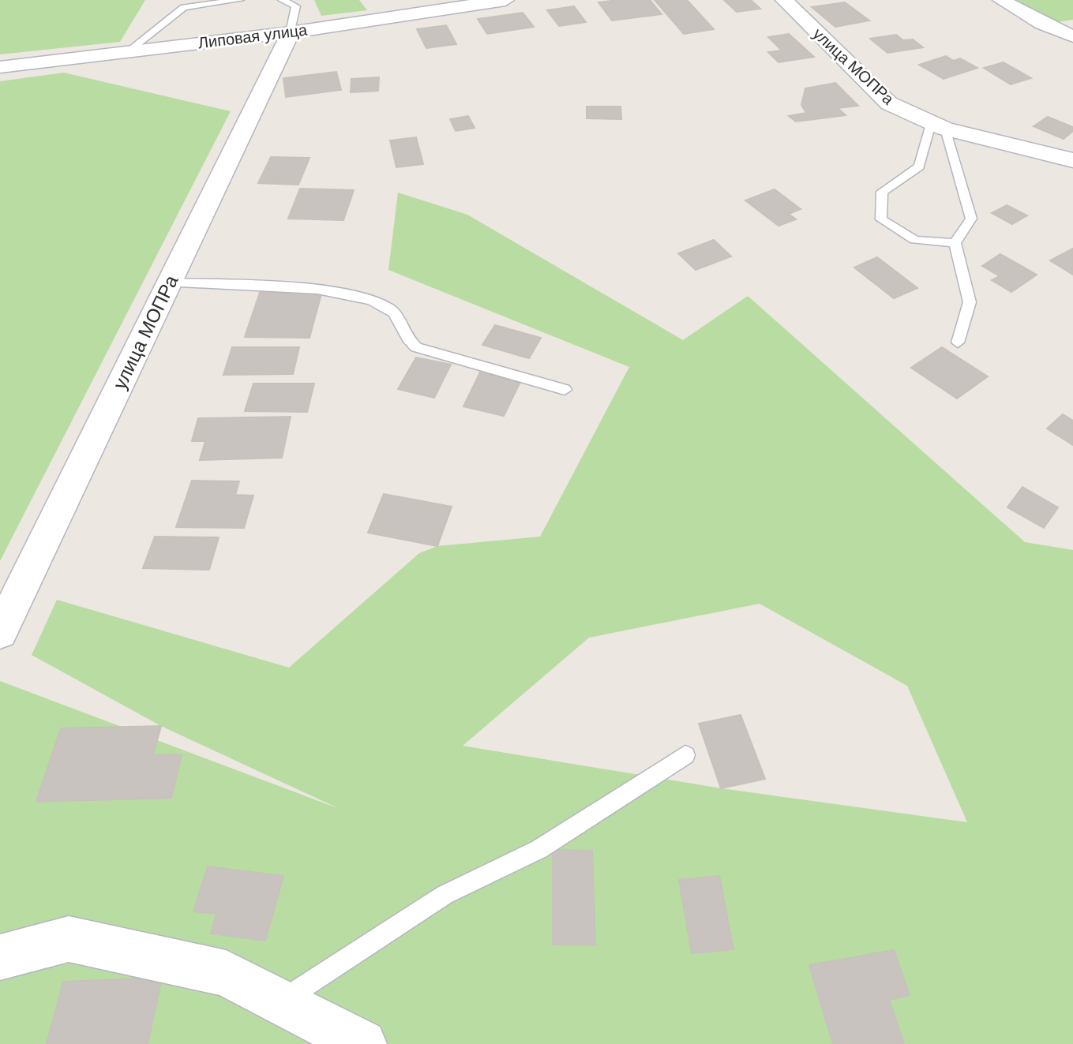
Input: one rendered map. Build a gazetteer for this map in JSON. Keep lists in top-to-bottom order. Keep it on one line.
{"streets":{"street":["Липовая улица","улица МОПРа"]},"crossings":[["Липовая улица","улица МОПРа"]]}
